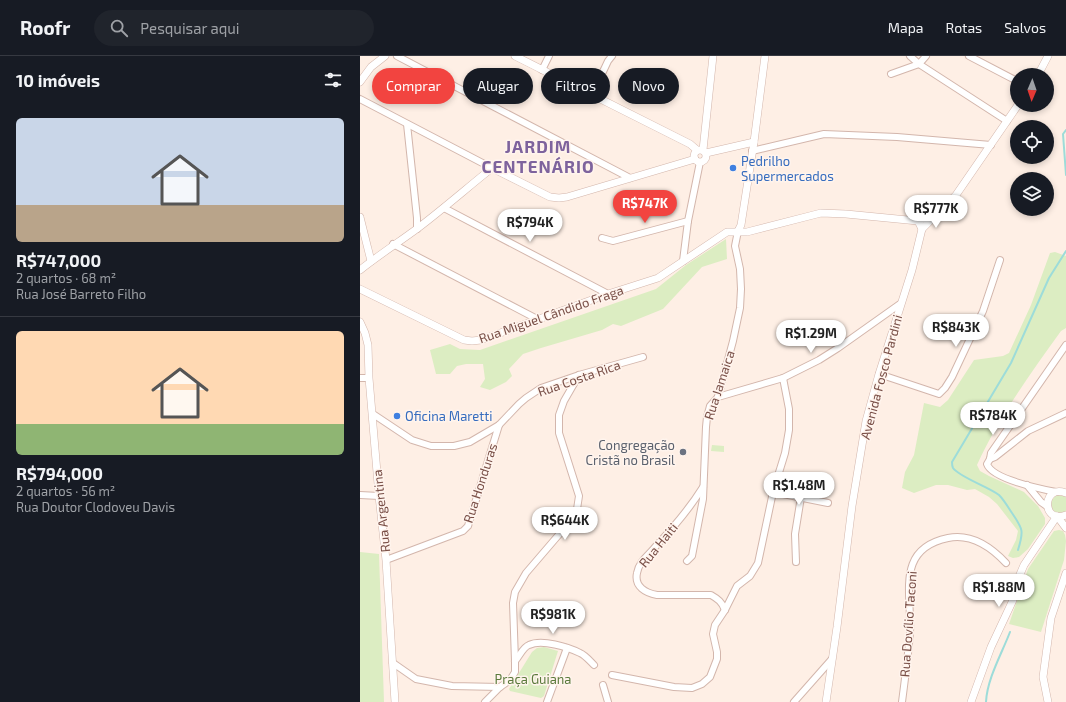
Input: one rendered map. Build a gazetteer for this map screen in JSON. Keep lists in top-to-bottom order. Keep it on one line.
{"streets":{"street":["Rua Miguel Cândido Fraga","Avenida Fosco Pardini","Rua Costa Rica","Rua Jamaica","Rua Honduras","Rua Argentina","Rua Haiti","Rua Dovílio Taconi"]},"crossings":[["Rua Miguel Cândido Fraga","Rua Jamaica"],["Rua Costa Rica","Rua Honduras"],["Rua Costa Rica","Rua Argentina"],["Rua Jamaica","Rua Haiti"],["Rua Honduras","Rua Argentina"]],"districts":["JARDIM CENTENÁRIO"],"parks":["Praça Guiana"],"places":["Pedrilho Supermercados","Oficina Maretti","Congregação Cristã no Brasil"],"north":"bottom","page":{"header":"Roofr","search":"Pesquisar aqui","nav":["Mapa","Rotas","Salvos"],"heading":"10 imóveis","chip":["Comprar","Alugar","Filtros","Novo"],"list":[{"name":"R$747,000","note":"2 quartos · 68 m² · Rua José Barreto Filho"},{"name":"R$794,000","note":"2 quartos · 56 m² · Rua Doutor Clodoveu Davis"}],"price":["R$747K","R$777K","R$794K","R$843K","R$1.29M","R$784K","R$1.48M","R$644K","R$1.88M","R$981K"]}}
